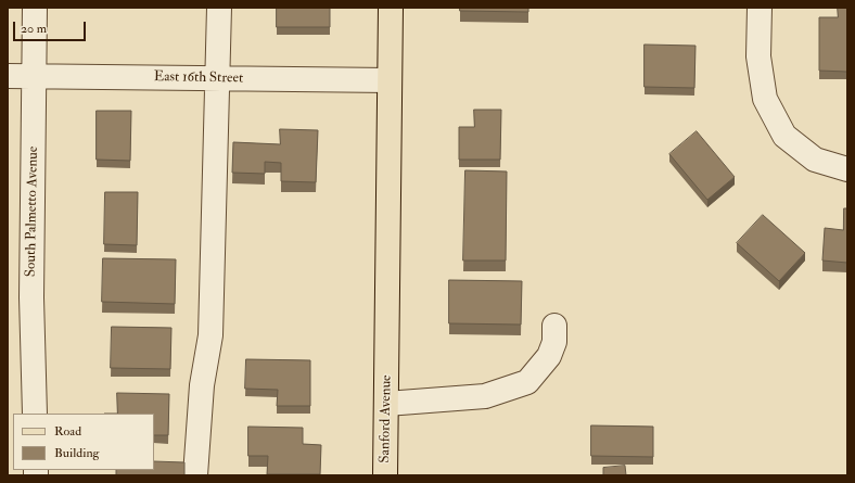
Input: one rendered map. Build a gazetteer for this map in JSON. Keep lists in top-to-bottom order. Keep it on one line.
{"streets":{"main road":["Sanford Avenue"],"street":["East 16th Street","South Palmetto Avenue"]},"crossings":[["East 16th Street","South Palmetto Avenue"],["East 16th Street","Sanford Avenue"]],"legend":["Road","Building"],"scale_bar":"20 m"}
